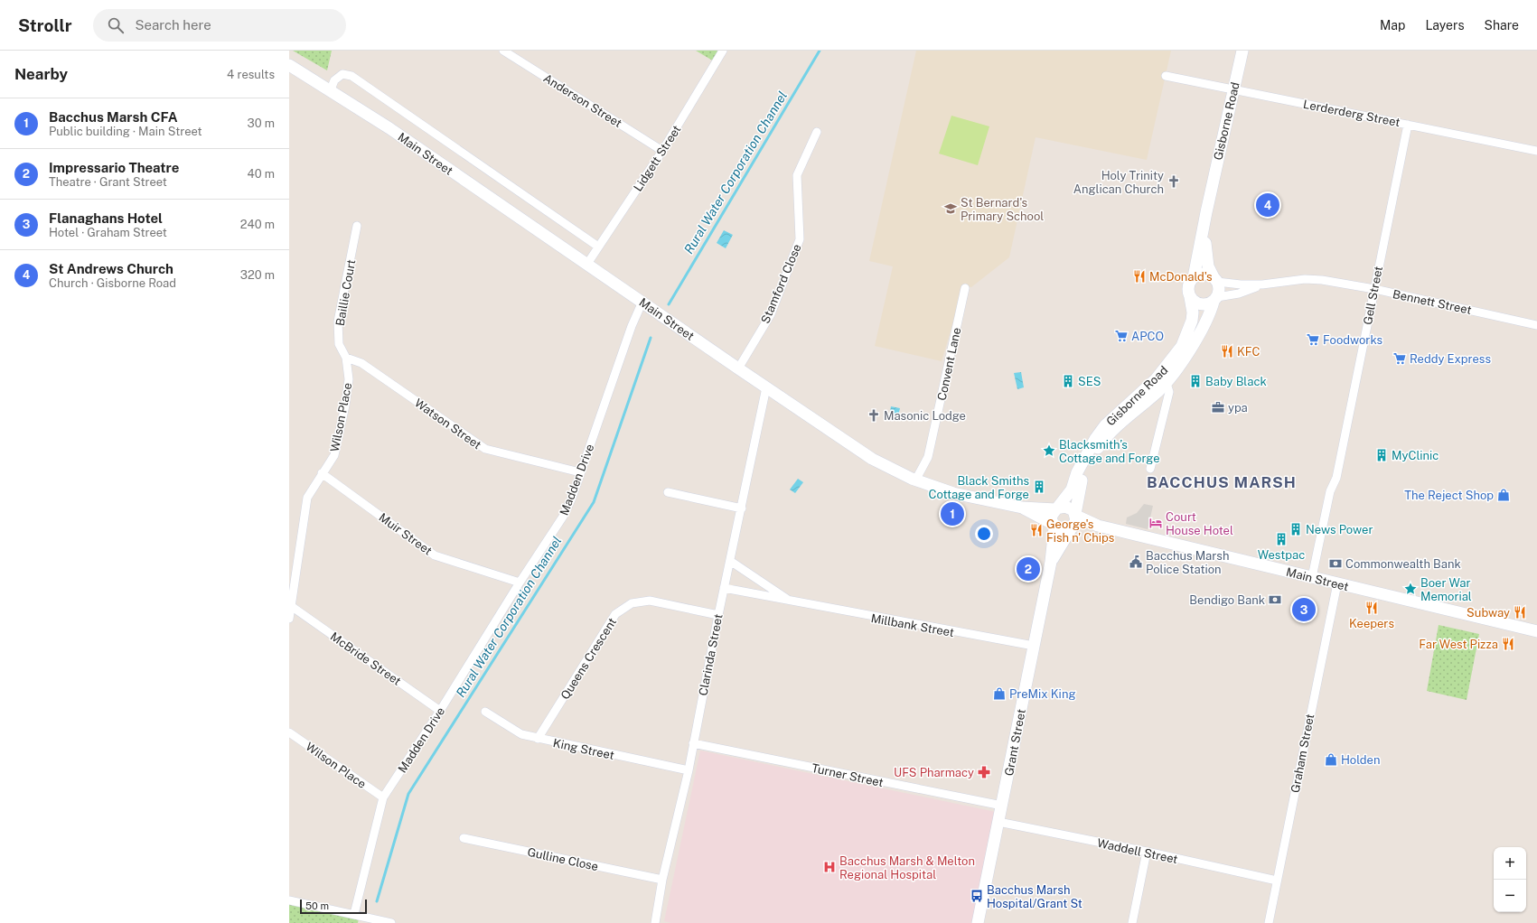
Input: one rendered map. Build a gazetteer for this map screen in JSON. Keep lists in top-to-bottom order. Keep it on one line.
{"streets":{"main road":["Gisborne Road","Main Street","Grant Street"],"street":["Anderson Street","Lerderderg Street","Lidgett Street","Stamford Close","Baillie Court","Gell Street","Bennett Street","Convent Lane","Wilson Place","Watson Street","Madden Drive","Muir Street","Millbank Street","Clarinda Street","McBride Street","Queens Crescent","King Street","Graham Street","Turner Street","Waddell Street","Gulline Close"]},"crossings":[["Anderson Street","Lidgett Street"],["Lerderderg Street","Gisborne Road"],["Lerderderg Street","Gell Street"],["Gisborne Road","Main Street"],["Gisborne Road","Bennett Street"],["Gisborne Road","Grant Street"],["Main Street","Lidgett Street"],["Main Street","Stamford Close"],["Main Street","Gell Street"],["Main Street","Convent Lane"],["Main Street","Madden Drive"],["Main Street","Clarinda Street"],["Main Street","Grant Street"],["Main Street","Graham Street"],["Baillie Court","Wilson Place"],["Baillie Court","Watson Street"],["Gell Street","Bennett Street"],["Wilson Place","Watson Street"],["Wilson Place","Madden Drive"],["Wilson Place","Muir Street"],["Wilson Place","McBride Street"],["Watson Street","Madden Drive"],["Madden Drive","Muir Street"],["Madden Drive","McBride Street"],["Millbank Street","Clarinda Street"],["Millbank Street","Grant Street"],["Clarinda Street","Queens Crescent"],["Clarinda Street","King Street"],["Clarinda Street","Turner Street"],["Clarinda Street","Gulline Close"],["Queens Crescent","King Street"],["Grant Street","Turner Street"],["Grant Street","Waddell Street"],["Graham Street","Waddell Street"]],"districts":["BACCHUS MARSH"],"water":["Rural Water Corporation Channel"],"places":{"church":["Holy Trinity Anglican Church","Masonic Lodge"],"school or university":["St Bernard's Primary School"],"restaurant":["McDonald's","KFC","George's Fish n' Chips","Keepers","Subway","Far West Pizza"],"supermarket":["APCO","Foodworks","Reddy Express"],"building":["SES","Baby Black","MyClinic","Black Smiths Cottage and Forge","News Power","Westpac"],"office":["ypa"],"place":["Blacksmith’s Cottage and Forge","Boer War Memorial"],"shop":["The Reject Shop","PreMix King","Holden"],"hotel":["Court House Hotel"],"public building":["Bacchus Marsh Police Station"],"bank":["Commonwealth Bank","Bendigo Bank"],"pharmacy":["UFS Pharmacy"],"hospital":["Bacchus Marsh & Melton Regional Hospital"],"bus stop":["Bacchus Marsh Hospital/Grant St"]},"scale_bar":"50 m","page":{"header":"Strollr","search":"Search here","nav":["Map","Layers","Share"],"heading":["Nearby","4 results"],"list":[{"mark":"1","name":"Bacchus Marsh CFA","note":"Public building · Main Street","value":"30 m"},{"mark":"2","name":"Impressario Theatre","note":"Theatre · Grant Street","value":"40 m"},{"mark":"3","name":"Flanaghans Hotel","note":"Hotel · Graham Street","value":"240 m"},{"mark":"4","name":"St Andrews Church","note":"Church · Gisborne Road","value":"320 m"}],"pins":["4","1","2","3"],"map_buttons":["+","−"],"scale":"50 m"}}
